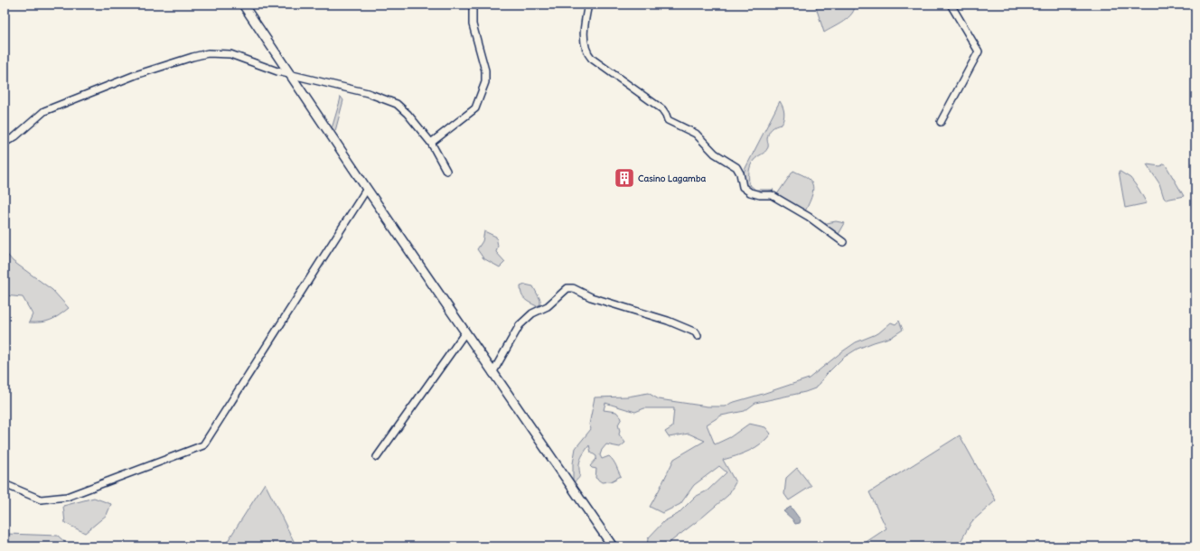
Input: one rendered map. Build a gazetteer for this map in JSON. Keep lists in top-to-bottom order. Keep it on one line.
{"places":{"building":["Casino Lagamba"]}}
